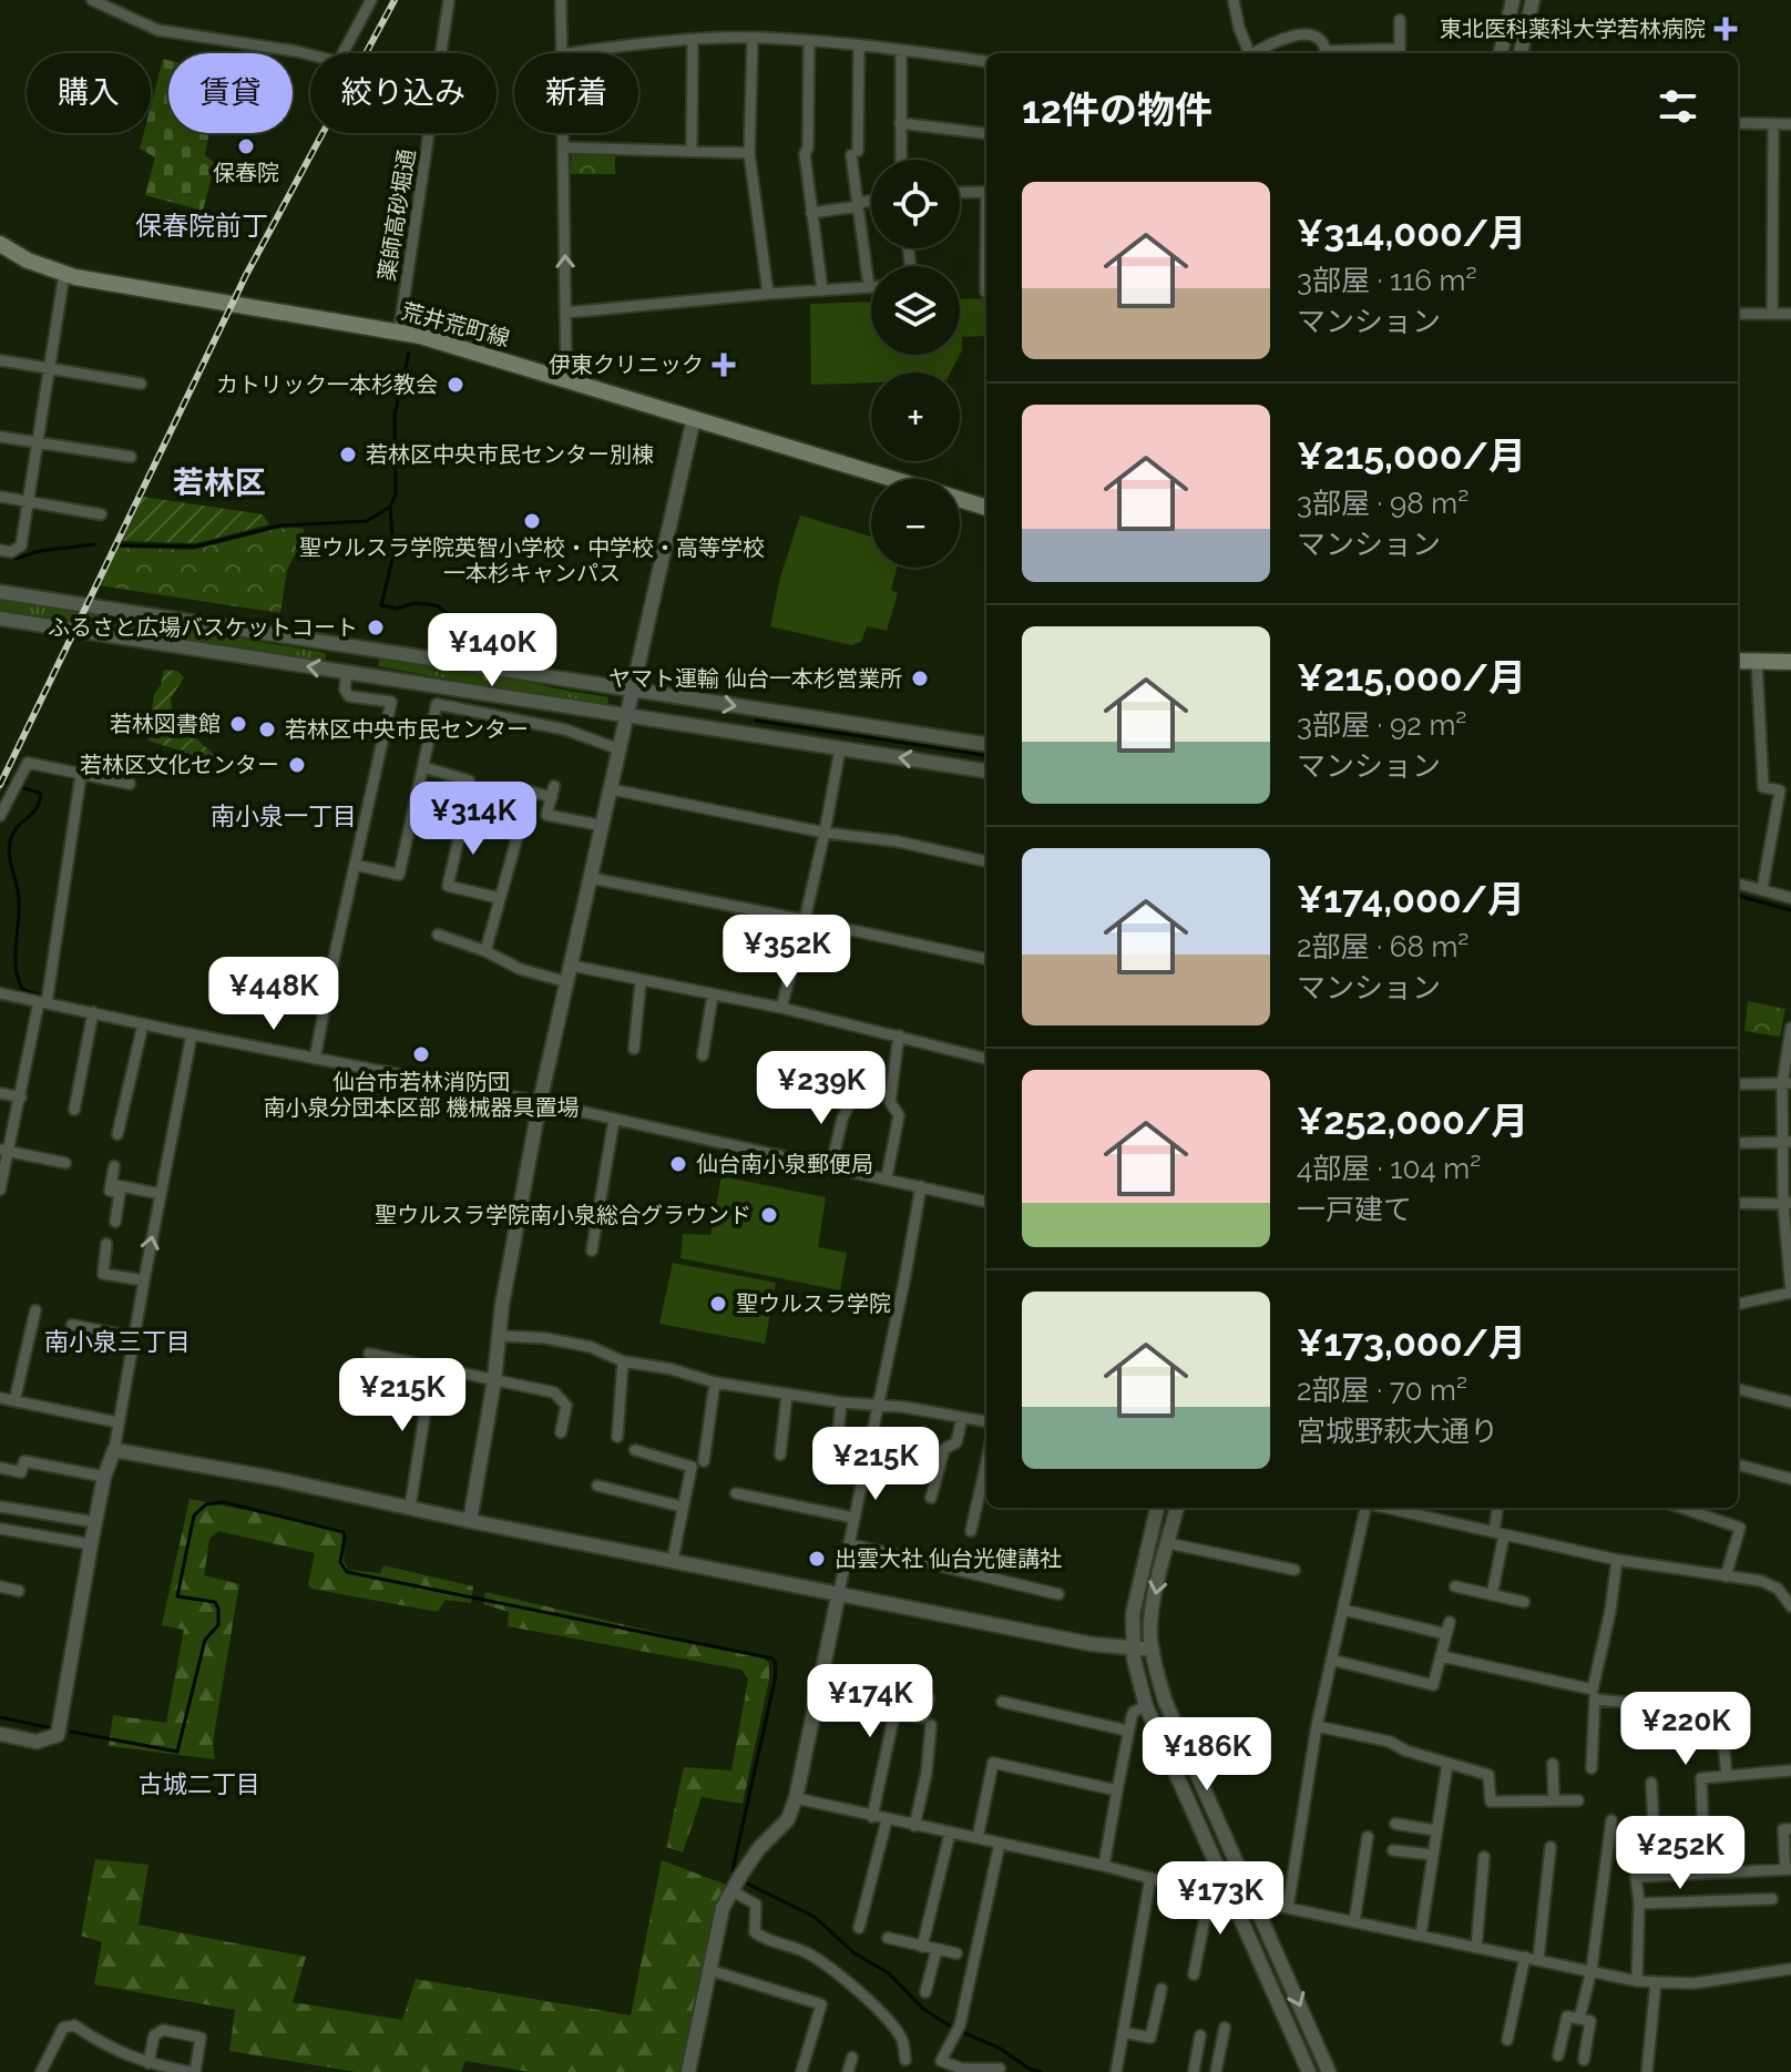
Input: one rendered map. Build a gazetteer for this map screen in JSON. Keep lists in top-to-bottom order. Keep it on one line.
{"streets":{"main road":["荒井荒町線"],"street":["薬師高砂堀通"]},"crossings":[["薬師高砂堀通","荒井荒町線"]],"districts":["保春院前丁","若林区","南小泉一丁目","南小泉三丁目","古城二丁目"],"places":{"health":["東北医科薬科大学若林病院","伊東クリニック"],"other":["保春院","カトリック一本杉教会","若林区中央市民センター別棟","聖ウルスラ学院英智小学校・中学校・高等学校 一本杉キャンパス","ふるさと広場バスケットコート","ヤマト運輸 仙台一本杉営業所","若林図書館","若林区中央市民センター","若林区文化センター","仙台市若林消防団 南小泉分団本区部 機械器具置場","仙台南小泉郵便局","聖ウルスラ学院南小泉総合グラウンド","聖ウルスラ学院","出雲大社 仙台光健講社"]},"page":{"chip":["購入","賃貸","絞り込み","新着"],"heading":"12件の物件","map_buttons":["+","−"],"list":[{"name":"¥314,000/月","note":"3部屋 · 116 m² · マンション"},{"name":"¥215,000/月","note":"3部屋 · 98 m² · マンション"},{"name":"¥215,000/月","note":"3部屋 · 92 m² · マンション"},{"name":"¥174,000/月","note":"2部屋 · 68 m² · マンション"},{"name":"¥252,000/月","note":"4部屋 · 104 m² · 一戸建て"},{"name":"¥173,000/月","note":"2部屋 · 70 m² · 宮城野萩大通り"}],"price":["¥140K","¥314K","¥352K","¥448K","¥239K","¥215K","¥215K","¥174K","¥220K","¥186K","¥252K","¥173K"]}}
